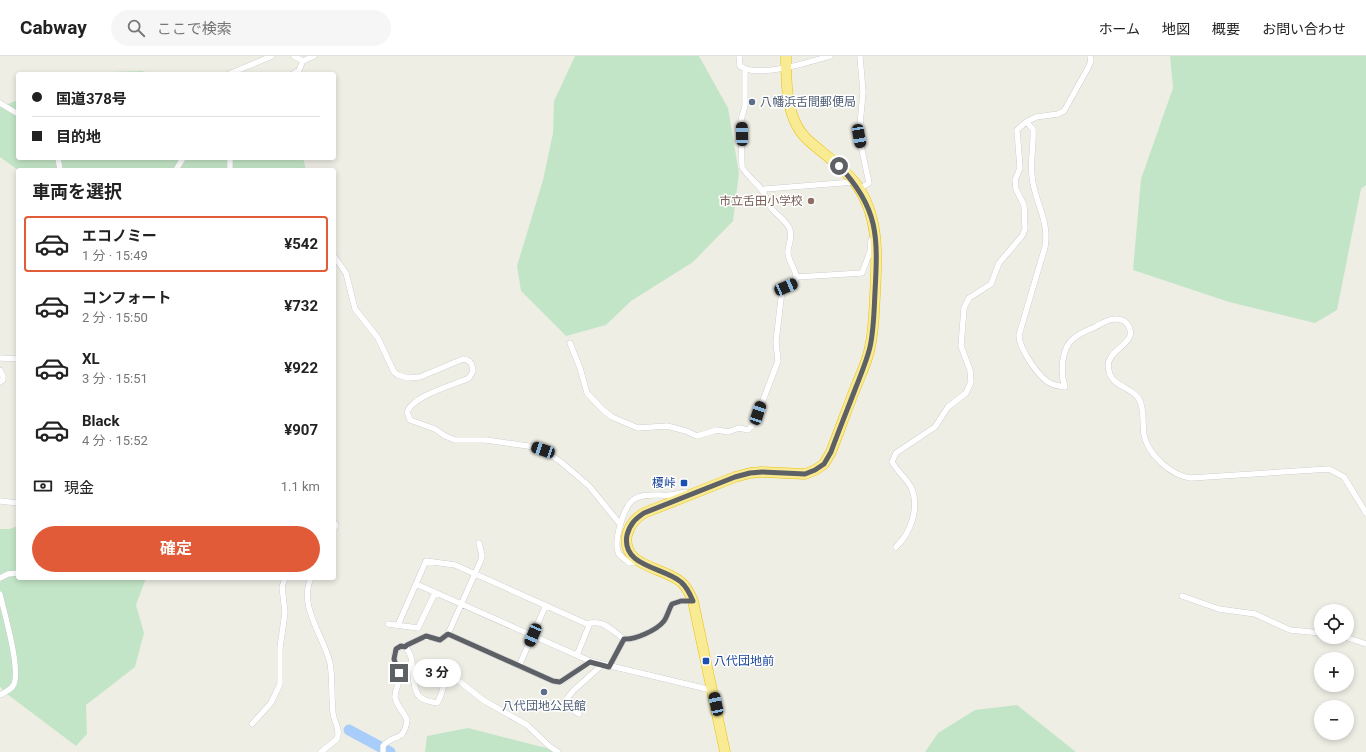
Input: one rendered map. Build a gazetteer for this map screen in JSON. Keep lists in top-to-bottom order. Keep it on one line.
{"places":{"other":["八幡浜舌間郵便局","市立舌田小学校","八代団地公民館"],"transit":["榎峠","八代団地前"]},"page":{"header":"Cabway","search":"ここで検索","nav":["ホーム","地図","概要","お問い合わせ"],"banner":["国道378号","目的地"],"heading":"車両を選択","list":[{"name":"エコノミー","note":"1 分 · 15:49","value":"¥542"},{"name":"コンフォート","note":"2 分 · 15:50","value":"¥732"},{"name":"XL","note":"3 分 · 15:51","value":"¥922"},{"name":"Black","note":"4 分 · 15:52","value":"¥907"}],"pay":["現金","1.1 km"],"buttons":"確定","map_buttons":["+","−"],"bubble":"3 分"}}
